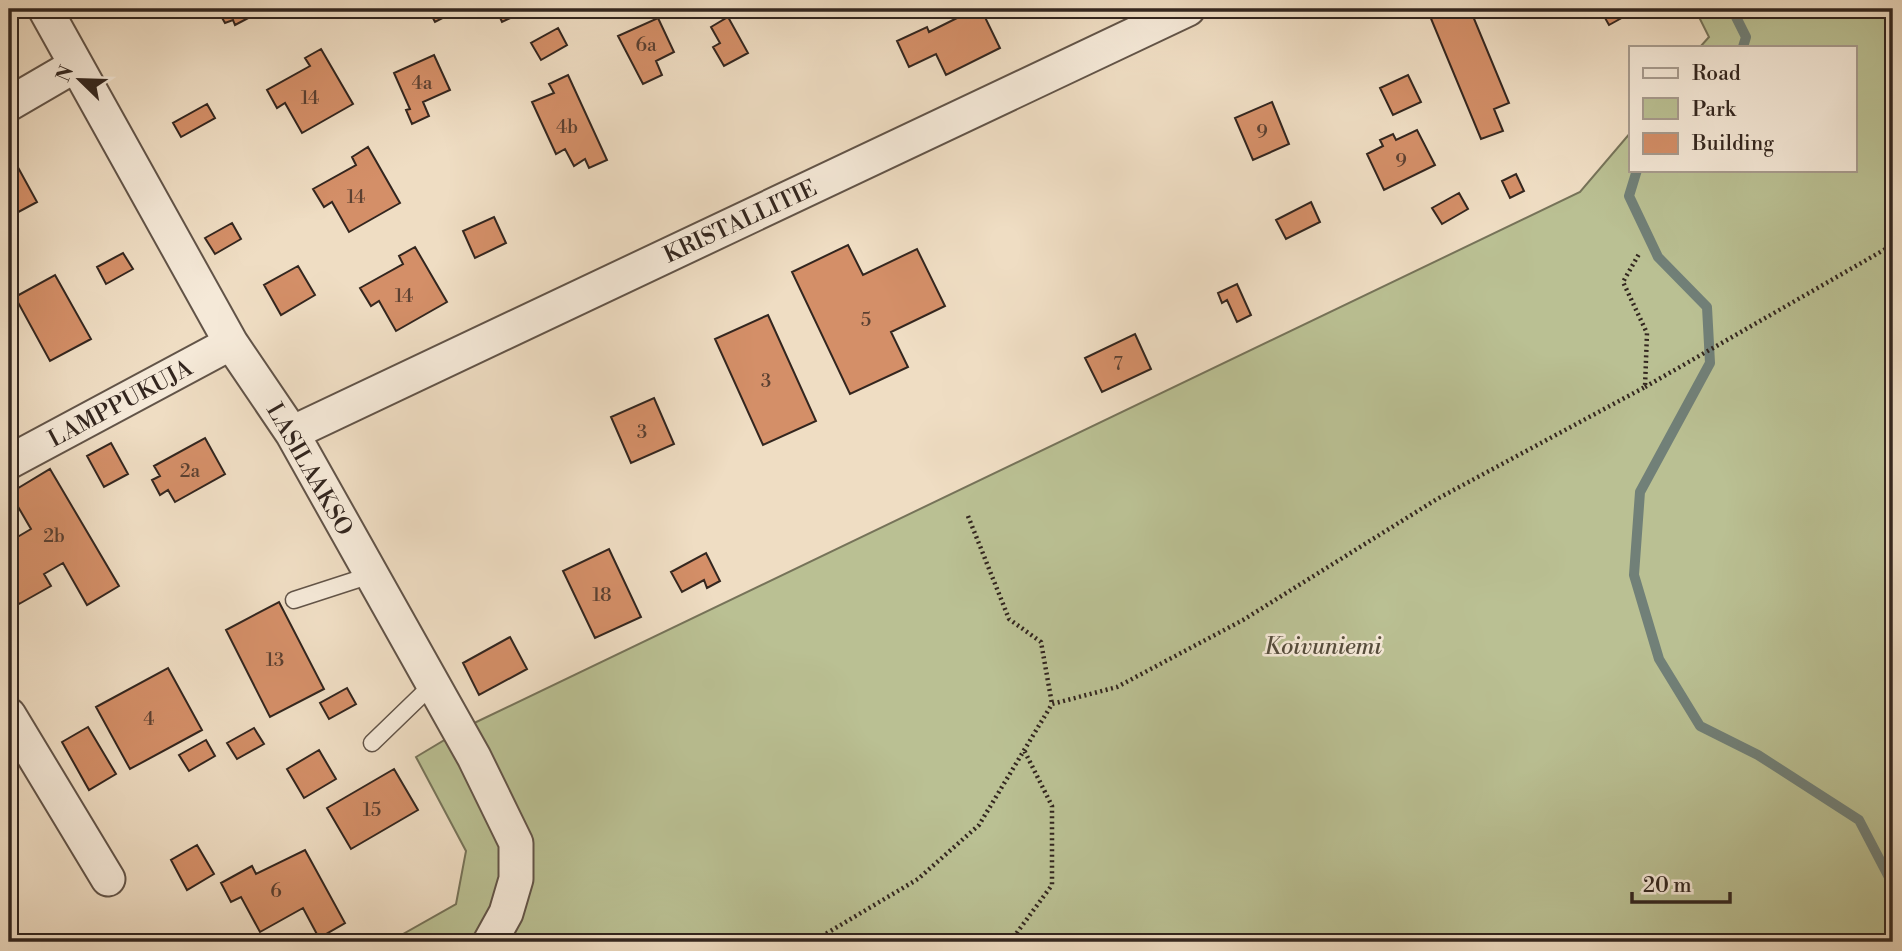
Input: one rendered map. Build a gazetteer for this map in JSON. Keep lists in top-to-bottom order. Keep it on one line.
{"streets":{"street":["KRISTALLITIE","LAMPPUKUJA","LASILAAKSO"]},"crossings":[["KRISTALLITIE","LASILAAKSO"],["LAMPPUKUJA","LASILAAKSO"]],"parks":["Koivuniemi"],"house_numbers":["6a","4a","14","4b","9","9","14","14","5","7","3","3","2a","2b","18","13","4","15","6"],"legend":["Road","Park","Building"],"scale_bar":"20 m","north":"top left"}
